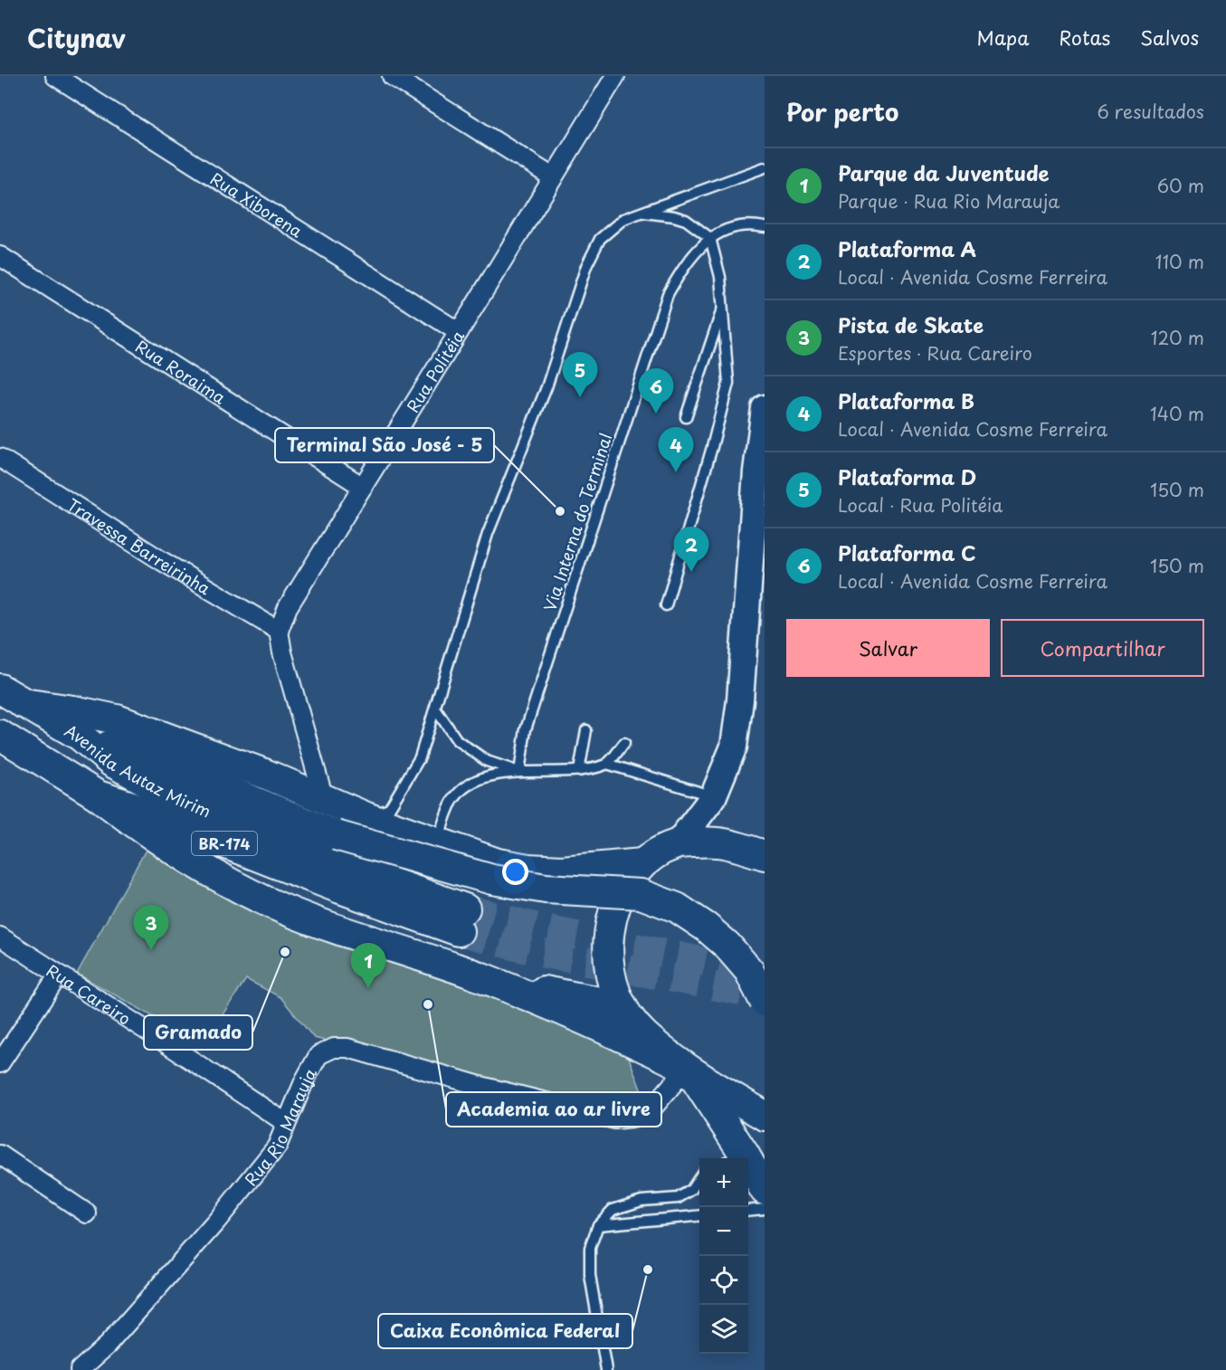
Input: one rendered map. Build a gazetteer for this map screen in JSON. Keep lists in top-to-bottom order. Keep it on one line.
{"streets":{"main road":["Avenida Autaz Mirim","BR-174"],"street":["Rua Xiborena","Rua Roraima","Rua Politéia","Travessa Barreirinha","Rua Careiro","Rua Rio Marauja"],"lane":["Via Interna do Terminal"]},"crossings":[["Rua Xiborena","Rua Politéia"],["Rua Roraima","Rua Politéia"],["Rua Politéia","Travessa Barreirinha"],["Rua Careiro","Rua Rio Marauja"]],"places":["Terminal São José - 5","Gramado","Academia ao ar livre","Caixa Econômica Federal"],"page":{"header":"Citynav","nav":["Mapa","Rotas","Salvos"],"heading":["Por perto","6 resultados"],"list":[{"mark":"1","name":"Parque da Juventude","note":"Parque · Rua Rio Marauja","value":"60 m"},{"mark":"2","name":"Plataforma A","note":"Local · Avenida Cosme Ferreira","value":"110 m"},{"mark":"3","name":"Pista de Skate","note":"Esportes · Rua Careiro","value":"120 m"},{"mark":"4","name":"Plataforma B","note":"Local · Avenida Cosme Ferreira","value":"140 m"},{"mark":"5","name":"Plataforma D","note":"Local · Rua Politéia","value":"150 m"},{"mark":"6","name":"Plataforma C","note":"Local · Avenida Cosme Ferreira","value":"150 m"}],"pins":["5","6","4","2","3","1"],"buttons":["Salvar","Compartilhar"],"map_buttons":["+","−"]}}
